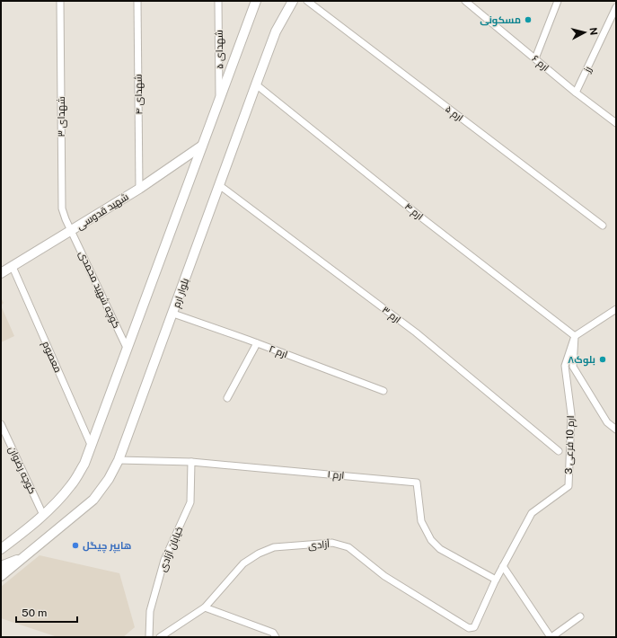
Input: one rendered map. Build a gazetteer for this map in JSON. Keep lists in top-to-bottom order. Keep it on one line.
{"streets":{"main road":["شهید قدوسی","بلوار ارم"],"street":["شهدای ۵","ارم ۶","رز","شهدای ۴","ارم ۵","شهدای ۳","ارم ۴","کوچه شهید محمدی","ارم ۳","ارم ۲","معصوم","ارم 10 فرعی 3","کوچه رضوان","ارم ۱","آزادی","خیابان آزادی"]},"crossings":[["ارم ۶","رز"],["شهدای ۴","شهید قدوسی"],["شهدای ۳","شهید قدوسی"],["شهدای ۳","کوچه شهید محمدی"],["شهید قدوسی","کوچه شهید محمدی"],["شهید قدوسی","معصوم"],["ارم ۴","بلوار ارم"],["ارم ۴","ارم 10 فرعی 3"],["بلوار ارم","ارم ۳"],["بلوار ارم","ارم ۲"],["بلوار ارم","ارم ۱"],["ارم 10 فرعی 3","ارم ۱"],["ارم 10 فرعی 3","آزادی"],["ارم ۱","خیابان آزادی"]],"places":["مسکونی","بلوک۸","هایپر چیگل"],"scale_bar":"50 m","north":"right"}
